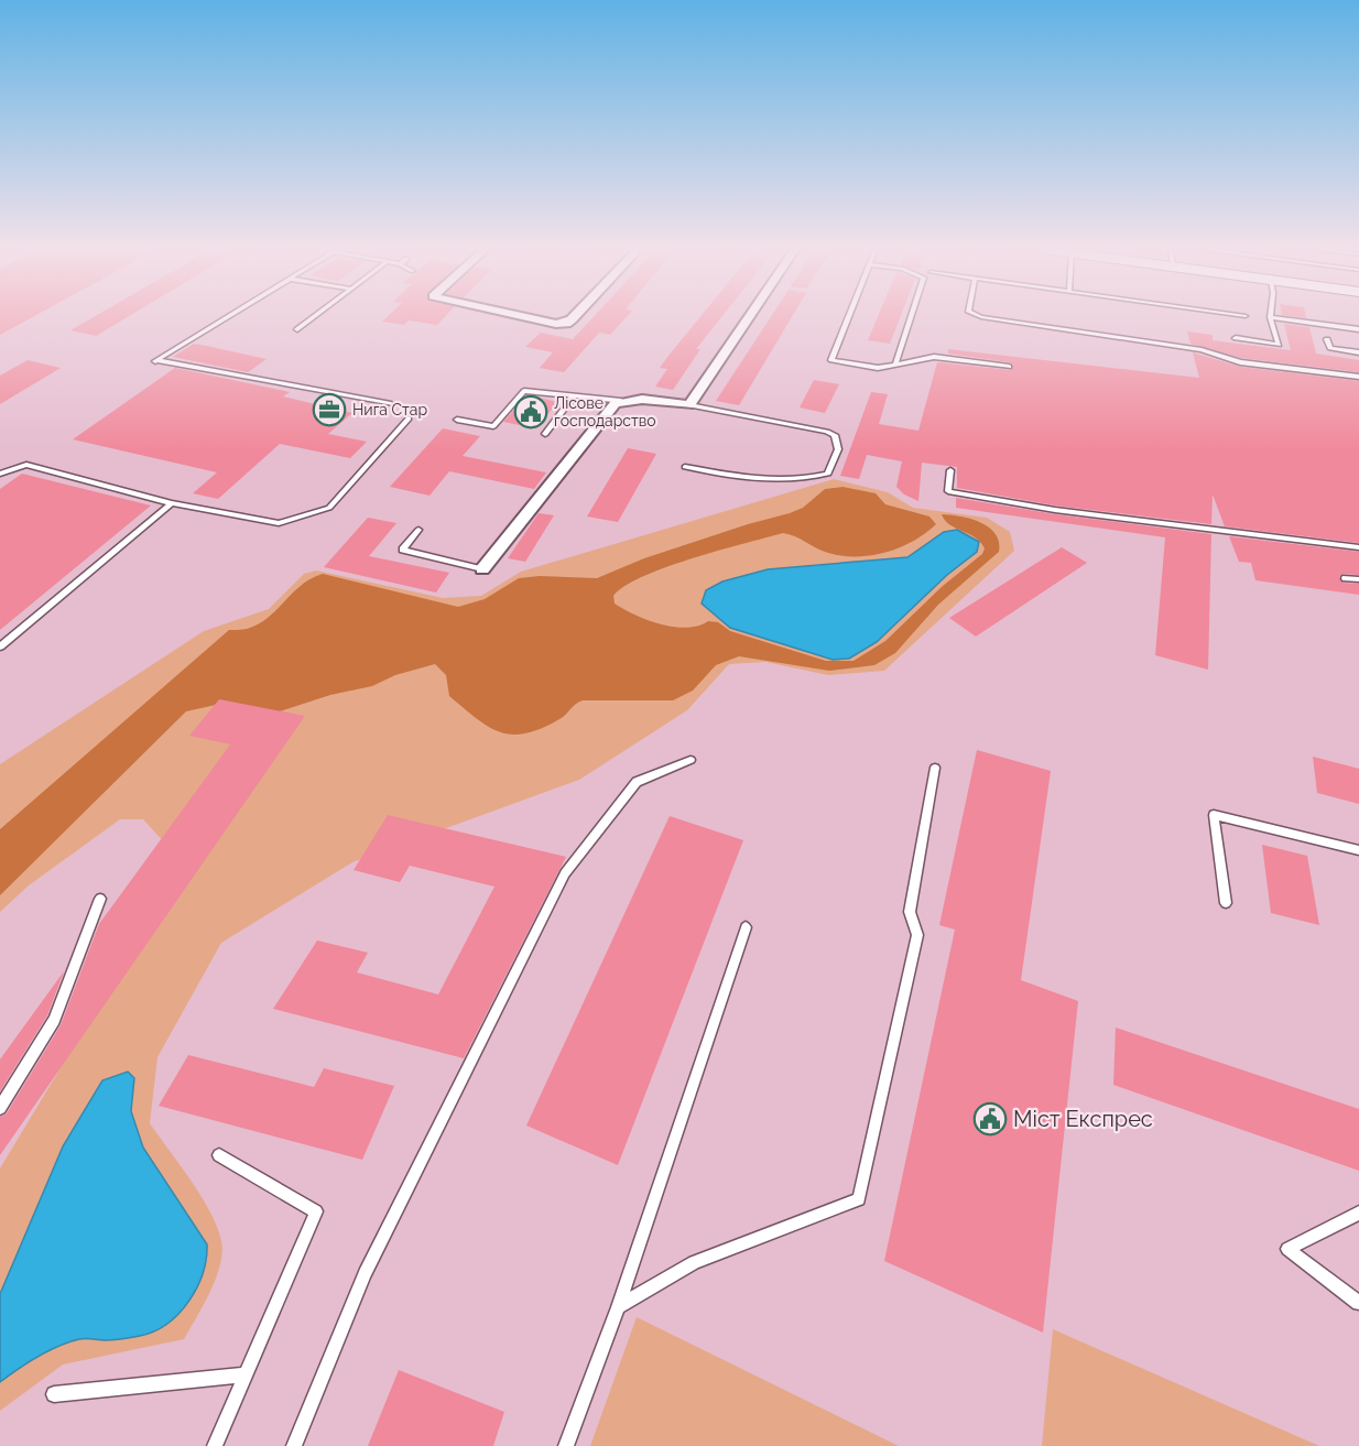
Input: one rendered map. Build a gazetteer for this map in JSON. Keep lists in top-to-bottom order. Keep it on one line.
{"places":{"office":["Нига Стар"],"public building":["Лісове господарство","Міст Експрес"]}}
